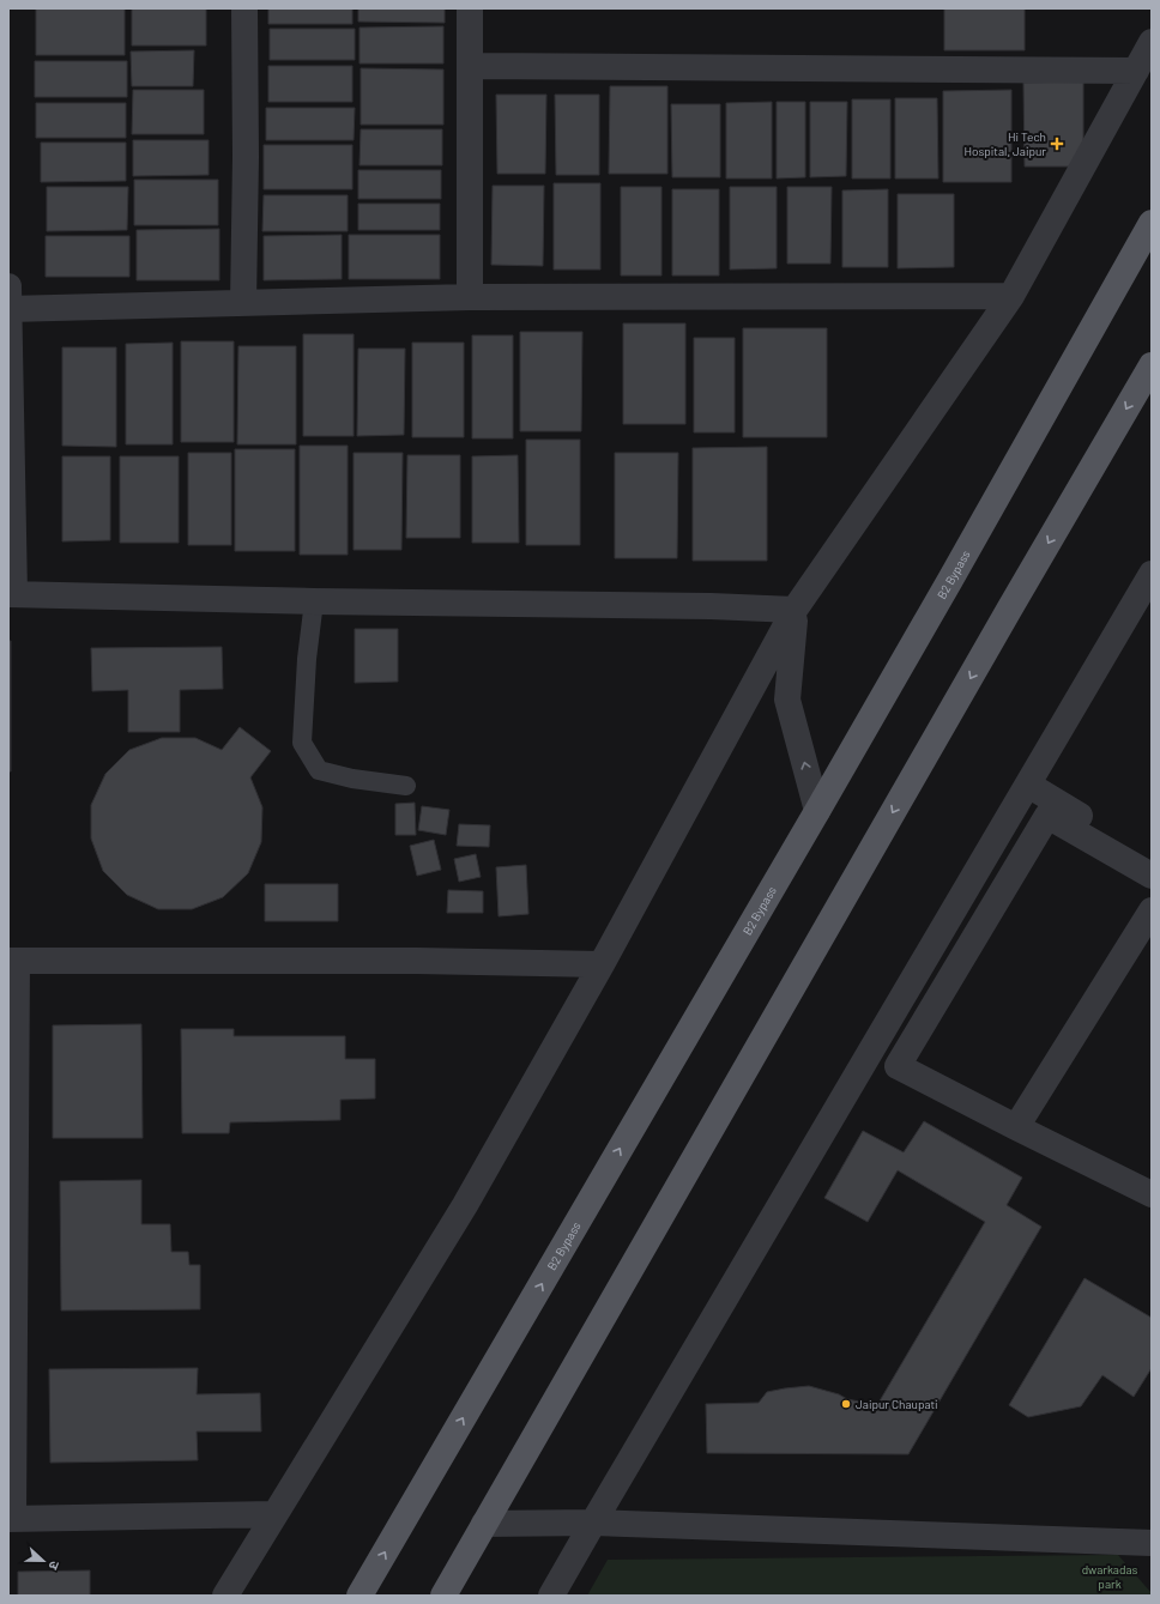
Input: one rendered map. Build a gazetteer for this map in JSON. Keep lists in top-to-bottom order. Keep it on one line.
{"streets":{"main road":["B2 Bypass"]},"parks":["dwarkadas park"],"places":{"health":["Hi Tech Hospital, Jaipur"],"other":["Jaipur Chaupati"]},"north":"right"}
